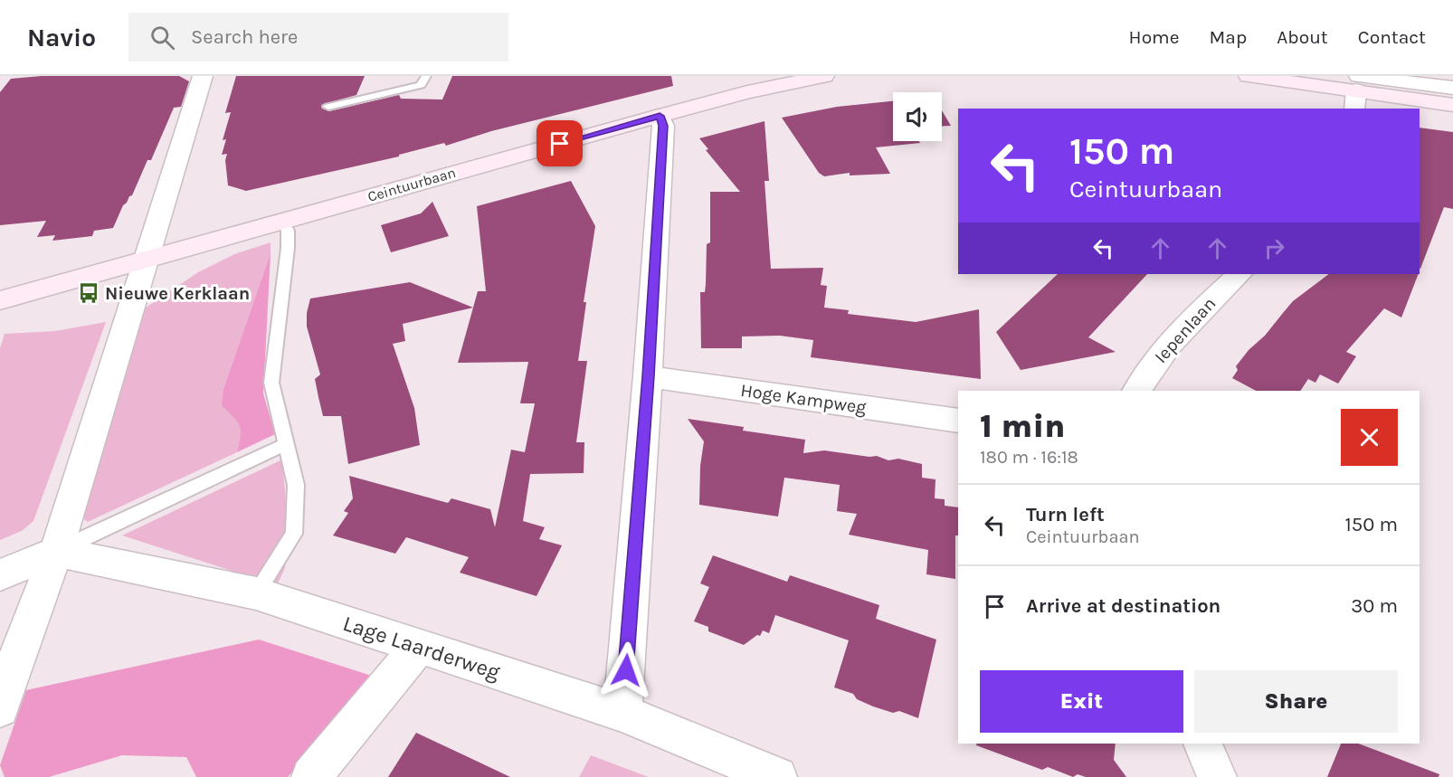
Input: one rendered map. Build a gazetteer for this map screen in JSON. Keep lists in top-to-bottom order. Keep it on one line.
{"streets":{"main road":["Ceintuurbaan"],"street":["Iepenlaan","Hoge Kampweg","Lage Laarderweg"]},"places":{"bus stop":["Nieuwe Kerklaan"]},"page":{"header":"Navio","search":"Search here","nav":["Home","Map","About","Contact"],"turn":["150 m","Ceintuurbaan"],"heading":["1 min","180 m · 16:18"],"list":[{"name":"Turn left","note":"Ceintuurbaan","value":"150 m"},{"name":"Arrive at destination","value":"30 m"}],"buttons":["Exit","Share"]}}
